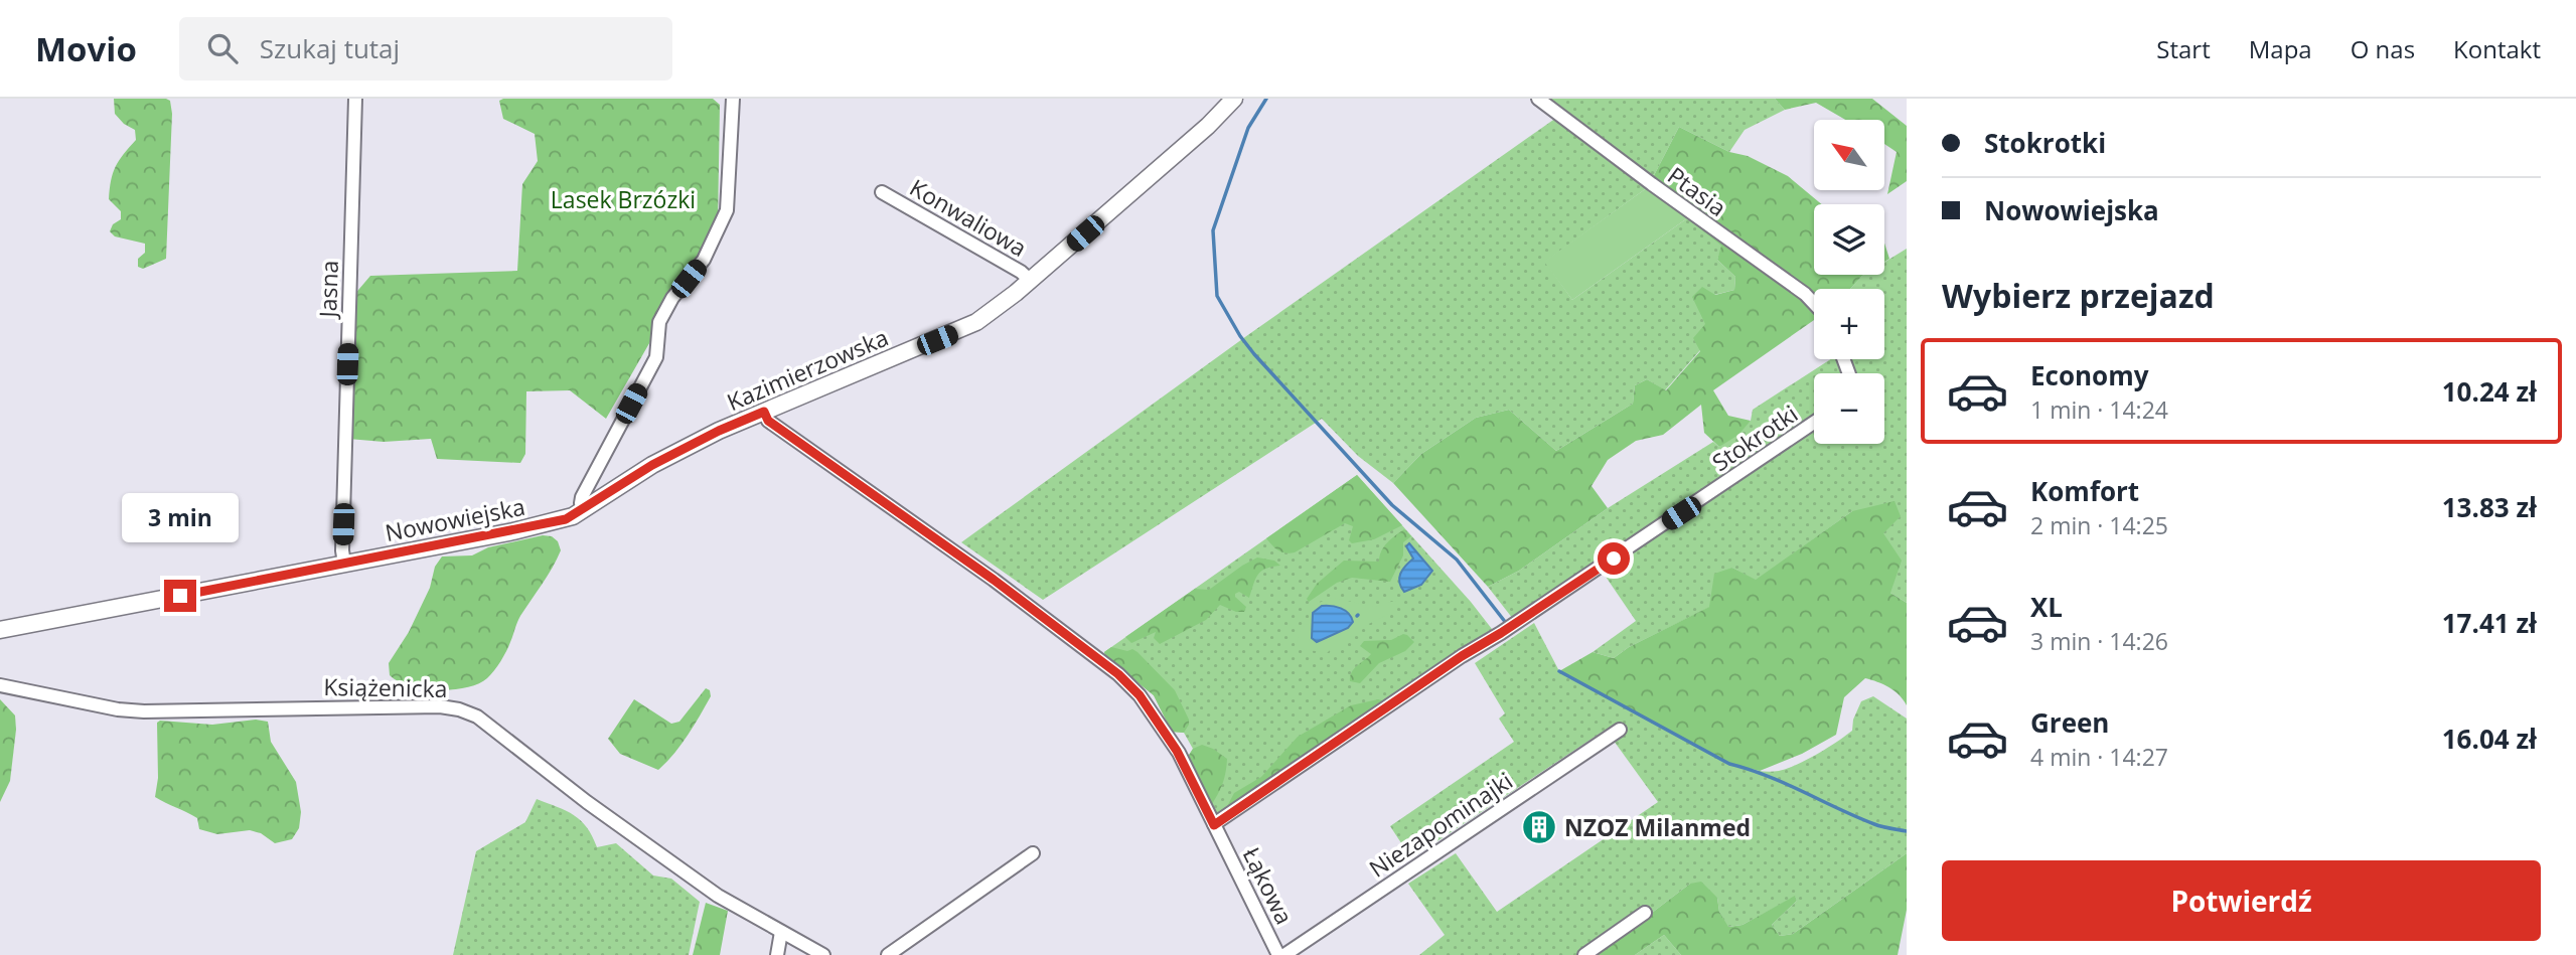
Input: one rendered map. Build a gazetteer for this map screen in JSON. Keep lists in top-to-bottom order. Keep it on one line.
{"streets":{"street":["Ptasia","Konwaliowa","Jasna","Kazimierzowska","Stokrotki","Nowowiejska","Książenicka","Niezapominajki","Łąkowa"]},"crossings":[["Konwaliowa","Kazimierzowska"],["Jasna","Nowowiejska"],["Kazimierzowska","Nowowiejska"],["Kazimierzowska","Łąkowa"],["Stokrotki","Łąkowa"]],"parks":["Lasek Brzózki"],"places":{"building":["NZOZ Milanmed"]},"north":"top left","page":{"header":"Movio","search":"Szukaj tutaj","nav":["Start","Mapa","O nas","Kontakt"],"banner":["Stokrotki","Nowowiejska"],"map_buttons":["+","−"],"heading":"Wybierz przejazd","list":[{"name":"Economy","note":"1 min · 14:24","value":"10.24 zł"},{"name":"Komfort","note":"2 min · 14:25","value":"13.83 zł"},{"name":"XL","note":"3 min · 14:26","value":"17.41 zł"},{"name":"Green","note":"4 min · 14:27","value":"16.04 zł"}],"bubble":"3 min","buttons":"Potwierdź"}}
